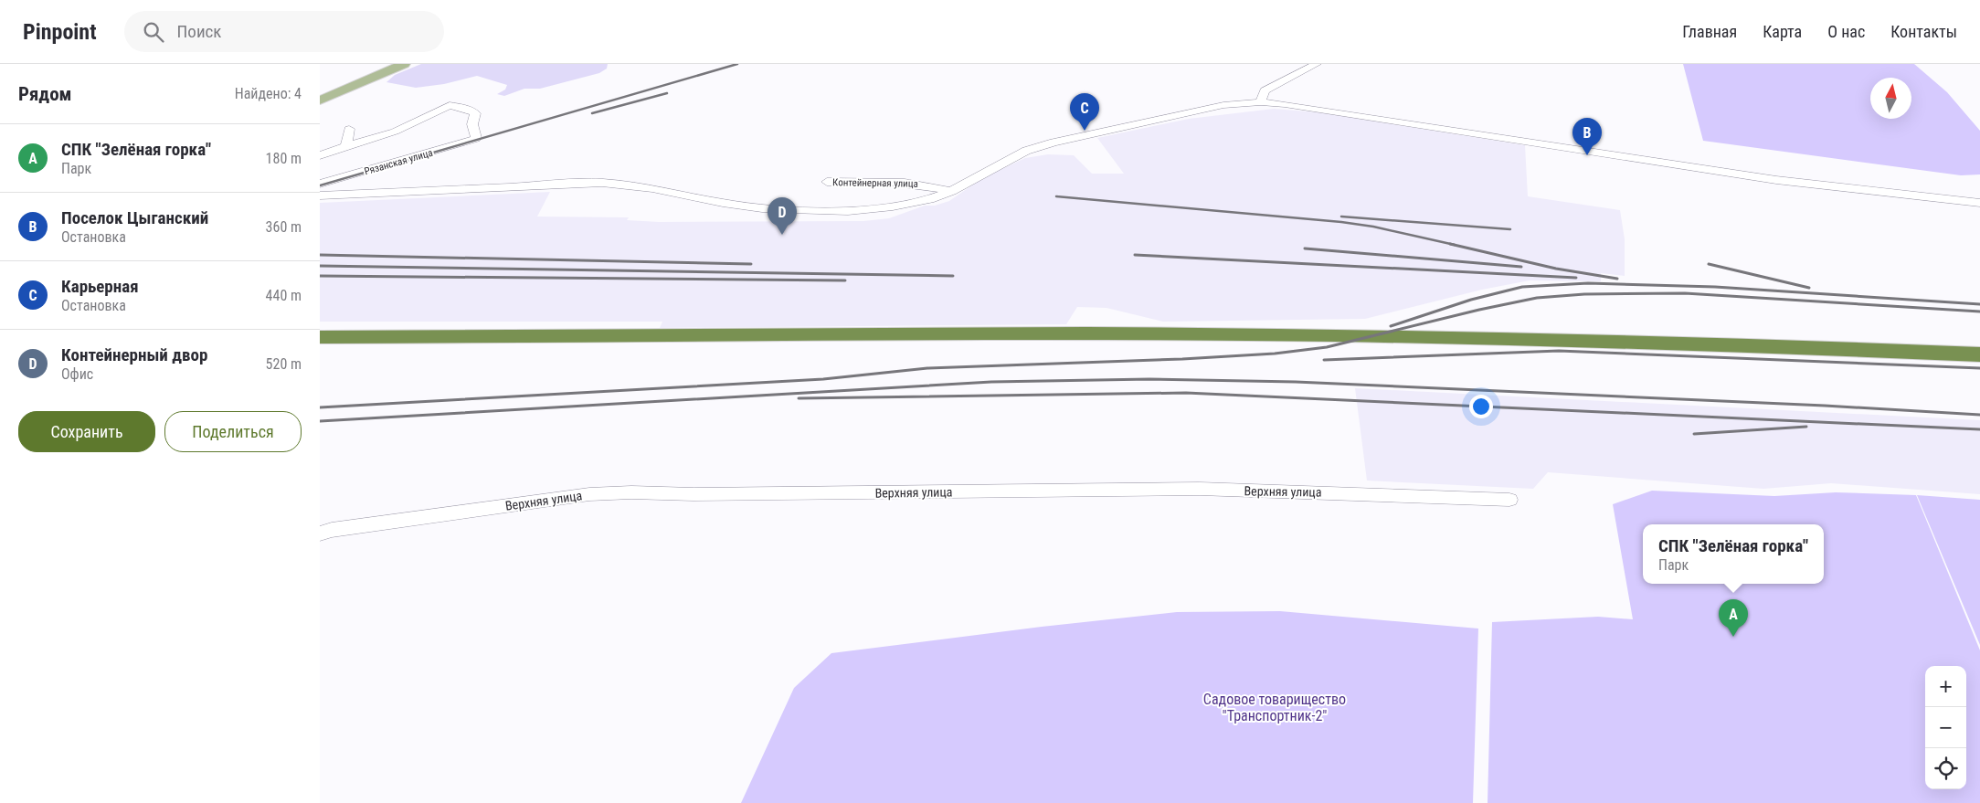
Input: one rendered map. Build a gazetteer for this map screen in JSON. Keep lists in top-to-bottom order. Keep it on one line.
{"streets":{"street":["Рязанская улица","Контейнерная улица","Верхняя улица"]},"parks":["Садовое товарищество \"Транспортник-2\""],"north":"top","page":{"header":"Pinpoint","search":"Поиск","nav":["Главная","Карта","О нас","Контакты"],"heading":["Рядом","Найдено: 4"],"pins":["C","B","D","A"],"list":[{"mark":"A","name":"СПК \"Зелёная горка\"","note":"Парк","value":"180 m"},{"mark":"B","name":"Поселок Цыганский","note":"Остановка","value":"360 m"},{"mark":"C","name":"Карьерная","note":"Остановка","value":"440 m"},{"mark":"D","name":"Контейнерный двор","note":"Офис","value":"520 m"}],"buttons":["Сохранить","Поделиться"],"popup":["СПК \"Зелёная горка\"","Парк"],"map_buttons":["+","−"]}}
